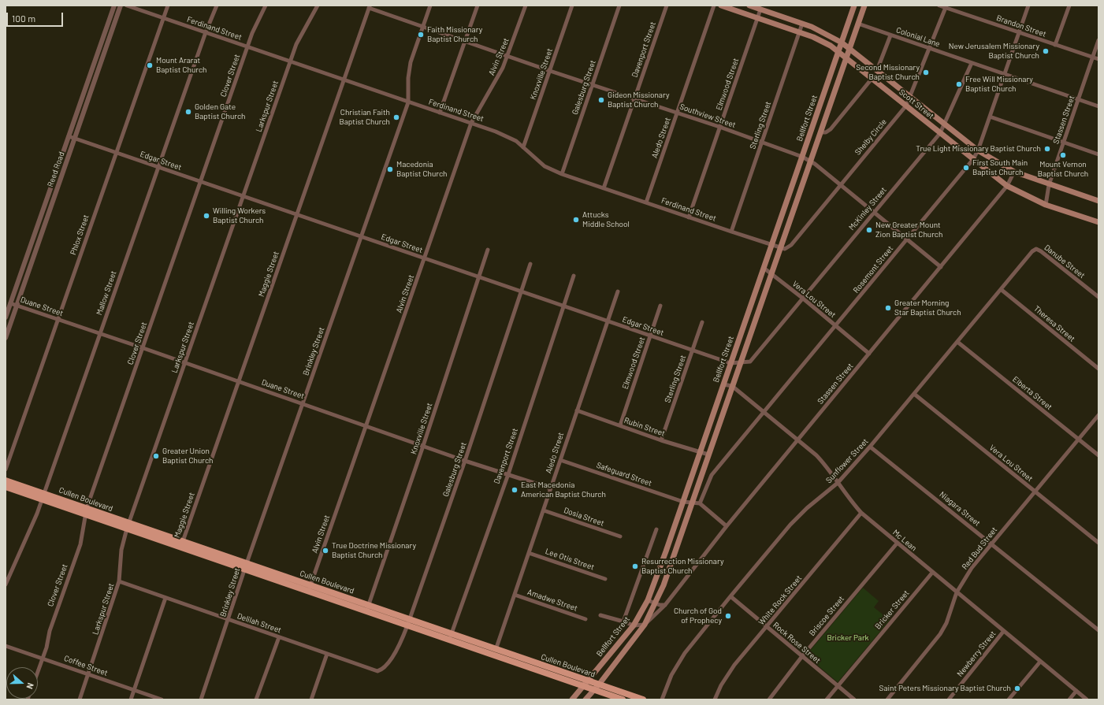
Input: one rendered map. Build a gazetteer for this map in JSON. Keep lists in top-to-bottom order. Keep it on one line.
{"streets":{"main road":["Scott Street","Bellfort Street","Cullen Boulevard"],"street":["Brandon Street","Ferdinand Street","Colonial Lane","Davenport Street","Alvin Street","Knoxville Street","Clover Street","Elmwood Street","Galesburg Street","Larkspur Street","Southview Street","Stassen Street","Sterling Street","Shelby Circle","Aledo Street","Edgar Street","Reed Road","McKinley Street","Phlox Street","Danube Street","Rosemont Street","Maggie Street","Mallow Street","Vera Lou Street","Duane Street","Theresa Street","Brinkley Street","Elberta Street","Rubin Street","Sunflower Street","Safeguard Street","Niagara Street","Dosia Street","Mc Lean","Red Bud Street","Lee Otis Street","Amadwe Street","White Rock Street","Bricker Street","Briscoe Street","Delilah Street","Rock Rose Street","Newberry Street","Coffee Street"]},"crossings":[["Brandon Street","Stassen Street"],["Brandon Street","Shelby Circle"],["Brandon Street","Rosemont Street"],["Ferdinand Street","Davenport Street"],["Ferdinand Street","Alvin Street"],["Ferdinand Street","Knoxville Street"],["Ferdinand Street","Clover Street"],["Ferdinand Street","Elmwood Street"],["Ferdinand Street","Galesburg Street"],["Ferdinand Street","Larkspur Street"],["Ferdinand Street","Bellfort Street"],["Ferdinand Street","Sterling Street"],["Ferdinand Street","Aledo Street"],["Ferdinand Street","Phlox Street"],["Ferdinand Street","Maggie Street"],["Ferdinand Street","Mallow Street"],["Ferdinand Street","Brinkley Street"],["Colonial Lane","Stassen Street"],["Colonial Lane","Shelby Circle"],["Colonial Lane","McKinley Street"],["Colonial Lane","Rosemont Street"],["Davenport Street","Southview Street"],["Davenport Street","Edgar Street"],["Davenport Street","Duane Street"],["Davenport Street","Cullen Boulevard"],["Alvin Street","Southview Street"],["Alvin Street","Edgar Street"],["Alvin Street","Duane Street"],["Alvin Street","Cullen Boulevard"],["Knoxville Street","Southview Street"],["Knoxville Street","Edgar Street"],["Knoxville Street","Duane Street"],["Knoxville Street","Cullen Boulevard"],["Clover Street","Edgar Street"],["Clover Street","Duane Street"],["Clover Street","Cullen Boulevard"],["Clover Street","Coffee Street"],["Elmwood Street","Scott Street"],["Elmwood Street","Southview Street"],["Elmwood Street","Edgar Street"],["Elmwood Street","Rubin Street"],["Galesburg Street","Southview Street"],["Galesburg Street","Edgar Street"],["Galesburg Street","Duane Street"],["Galesburg Street","Cullen Boulevard"],["Galesburg Street","Delilah Street"],["Scott Street","Bellfort Street"],["Scott Street","Stassen Street"],["Scott Street","Sterling Street"],["Scott Street","Shelby Circle"],["Scott Street","McKinley Street"],["Scott Street","Rosemont Street"],["Larkspur Street","Edgar Street"],["Larkspur Street","Duane Street"],["Larkspur Street","Cullen Boulevard"],["Larkspur Street","Delilah Street"],["Larkspur Street","Coffee Street"],["Southview Street","Bellfort Street"],["Southview Street","Stassen Street"],["Southview Street","Sterling Street"],["Southview Street","Shelby Circle"],["Southview Street","Aledo Street"],["Southview Street","McKinley Street"],["Southview Street","Rosemont Street"],["Southview Street","Maggie Street"],["Southview Street","Brinkley Street"],["Bellfort Street","Edgar Street"],["Bellfort Street","Vera Lou Street"],["Bellfort Street","Rubin Street"],["Bellfort Street","Safeguard Street"],["Bellfort Street","Cullen Boulevard"],["Bellfort Street","Mc Lean"],["Stassen Street","Vera Lou Street"],["Stassen Street","Mc Lean"],["Sterling Street","Edgar Street"],["Sterling Street","Rubin Street"],["Aledo Street","Edgar Street"],["Aledo Street","Duane Street"],["Aledo Street","Rubin Street"],["Aledo Street","Safeguard Street"],["Aledo Street","Cullen Boulevard"],["Aledo Street","Dosia Street"],["Aledo Street","Lee Otis Street"],["Aledo Street","Amadwe Street"],["Edgar Street","Reed Road"],["Edgar Street","Phlox Street"],["Edgar Street","Maggie Street"],["Edgar Street","Mallow Street"],["Edgar Street","Brinkley Street"],["Reed Road","Duane Street"],["McKinley Street","Vera Lou Street"],["Phlox Street","Duane Street"],["Danube Street","Sunflower Street"],["Rosemont Street","Vera Lou Street"],["Rosemont Street","Safeguard Street"],["Rosemont Street","Mc Lean"],["Maggie Street","Duane Street"],["Maggie Street","Cullen Boulevard"],["Mallow Street","Duane Street"],["Mallow Street","Cullen Boulevard"],["Vera Lou Street","Sunflower Street"],["Vera Lou Street","Red Bud Street"],["Duane Street","Brinkley Street"],["Theresa Street","Sunflower Street"],["Brinkley Street","Cullen Boulevard"],["Brinkley Street","Delilah Street"],["Elberta Street","Sunflower Street"],["Elberta Street","Red Bud Street"],["Sunflower Street","Niagara Street"],["Sunflower Street","Mc Lean"],["Sunflower Street","Rock Rose Street"],["Niagara Street","Red Bud Street"],["Mc Lean","Red Bud Street"],["Mc Lean","White Rock Street"],["Mc Lean","Bricker Street"],["Mc Lean","Briscoe Street"],["Mc Lean","Newberry Street"],["White Rock Street","Rock Rose Street"],["Bricker Street","Rock Rose Street"],["Briscoe Street","Rock Rose Street"]],"parks":["Bricker Park"],"places":["Faith Missionary Baptist Church","New Jerusalem Missionary Baptist Church","Mount Ararat Baptist Church","Second Missionary Baptist Church","Free Will Missionary Baptist Church","Gideon Missionary Baptist Church","Golden Gate Baptist Church","Christian Faith Baptist Church","True Light Missionary Baptist Church","Mount Vernon Baptist Church","First South Main Baptist Church","Macedonia Baptist Church","Willing Workers Baptist Church","Attucks Middle School","New Greater Mount Zion Baptist Church","Greater Morning Star Baptist Church","Greater Union Baptist Church","East Macedonia American Baptist Church","True Doctrine Missionary Baptist Church","Resurrection Missionary Baptist Church","Church of God of Prophecy","Saint Peters Missionary Baptist Church"],"scale_bar":"100 m","north":"right"}
